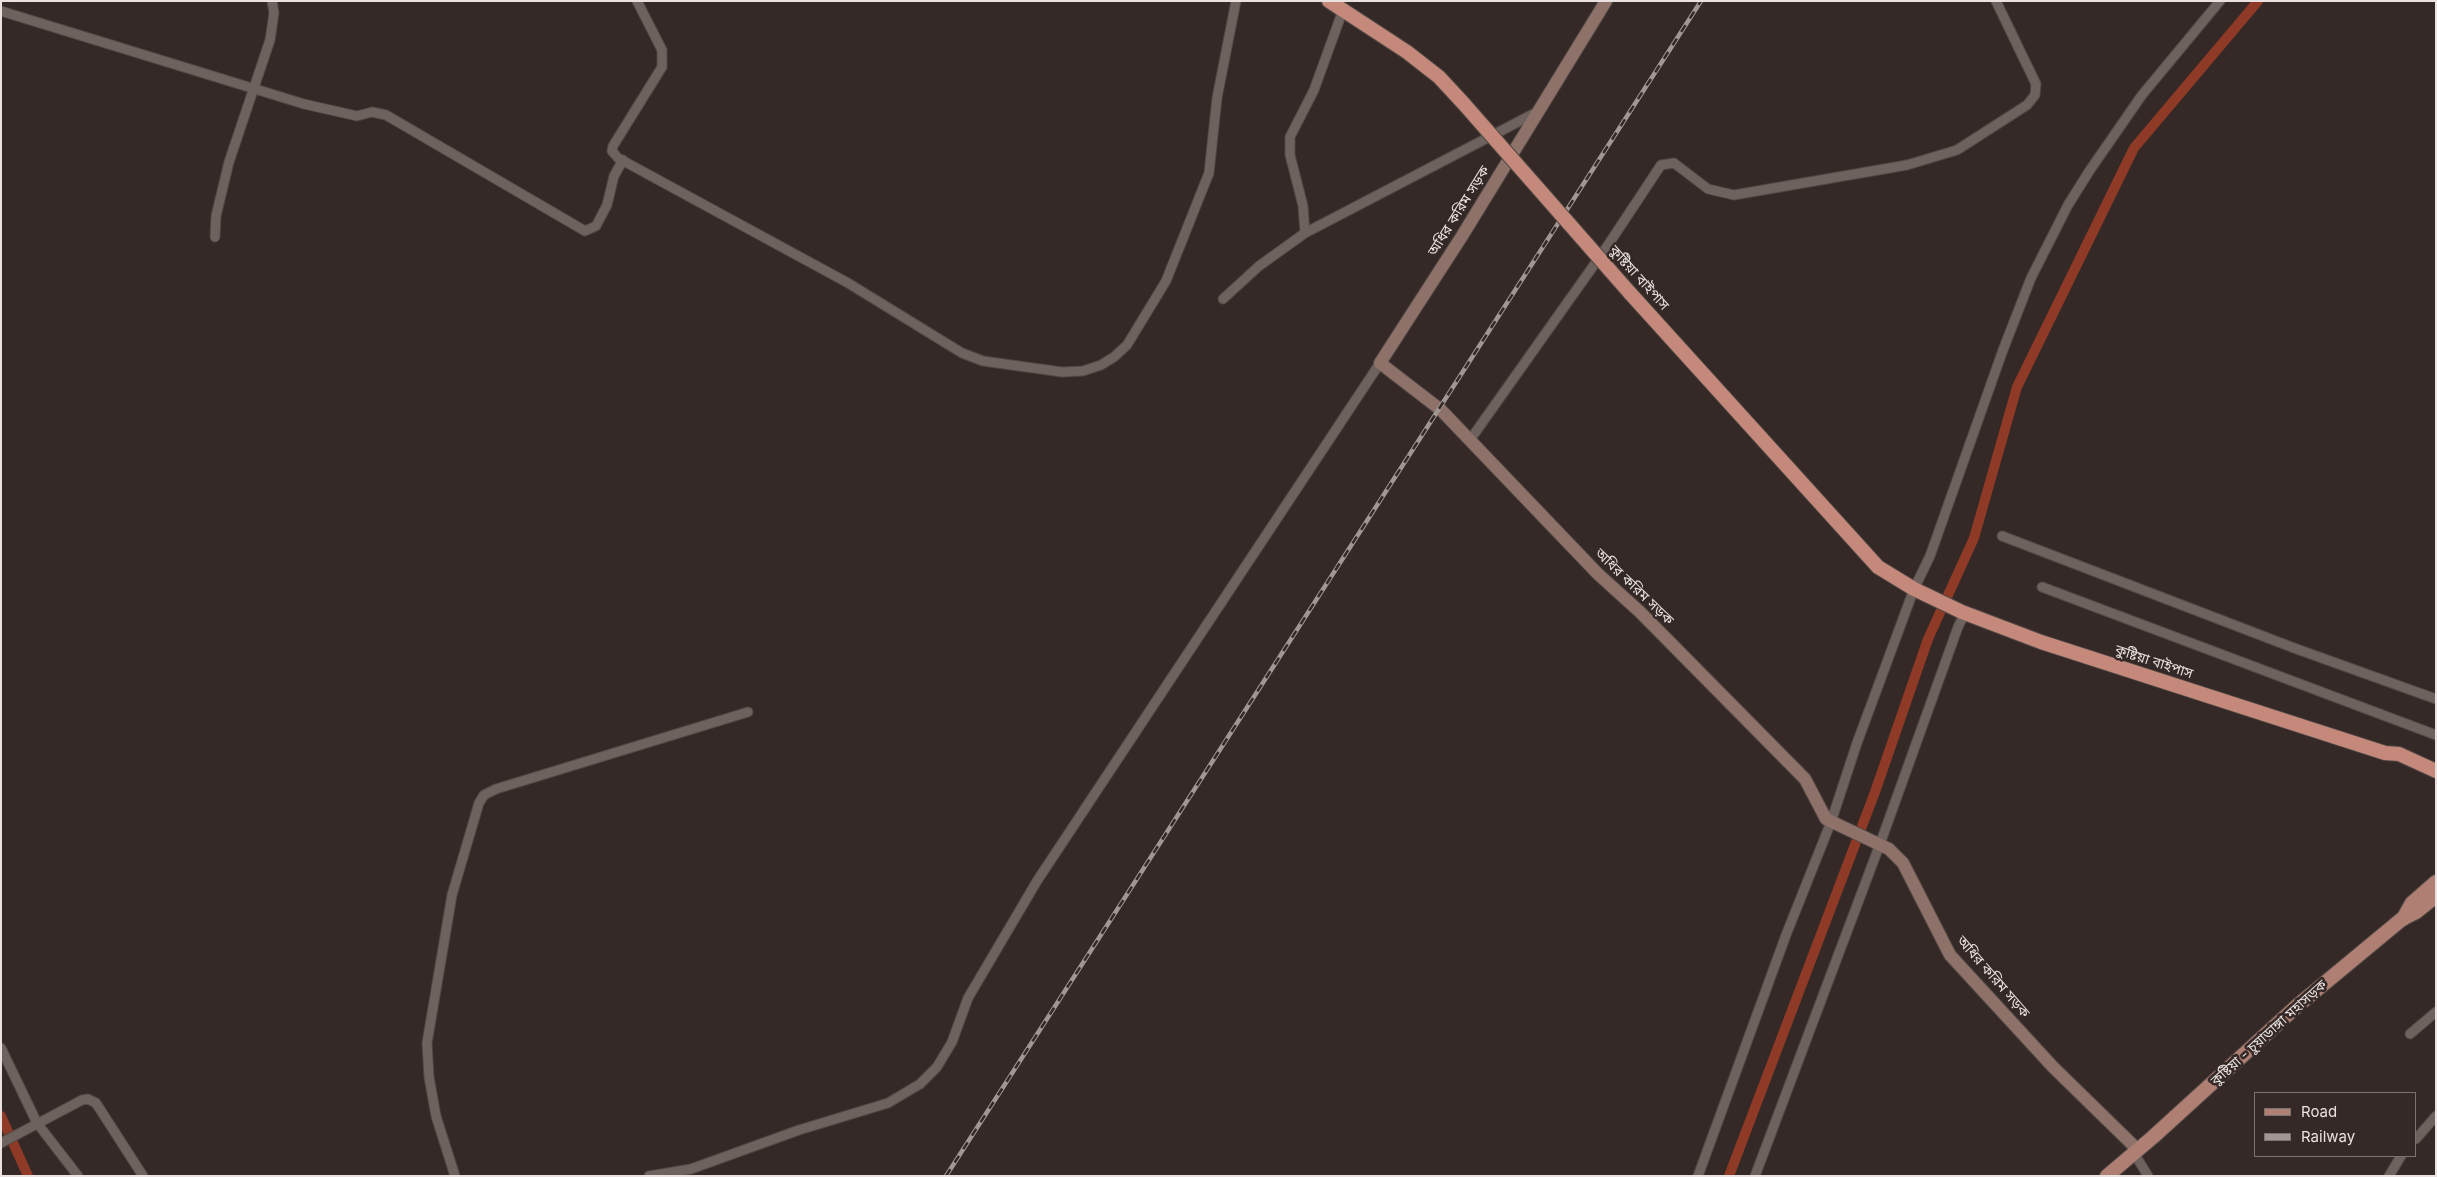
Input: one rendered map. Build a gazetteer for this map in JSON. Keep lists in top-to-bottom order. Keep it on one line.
{"streets":{"highway":["কুষ্টিয়া বাইপাস"],"main road":["অধির করিম সড়ক","কুষ্টিয়া - চুয়াডাঙ্গা মহাসড়ক"]},"crossings":[["অধির করিম সড়ক","কুষ্টিয়া - চুয়াডাঙ্গা মহাসড়ক"]],"legend":["Road","Railway"]}
